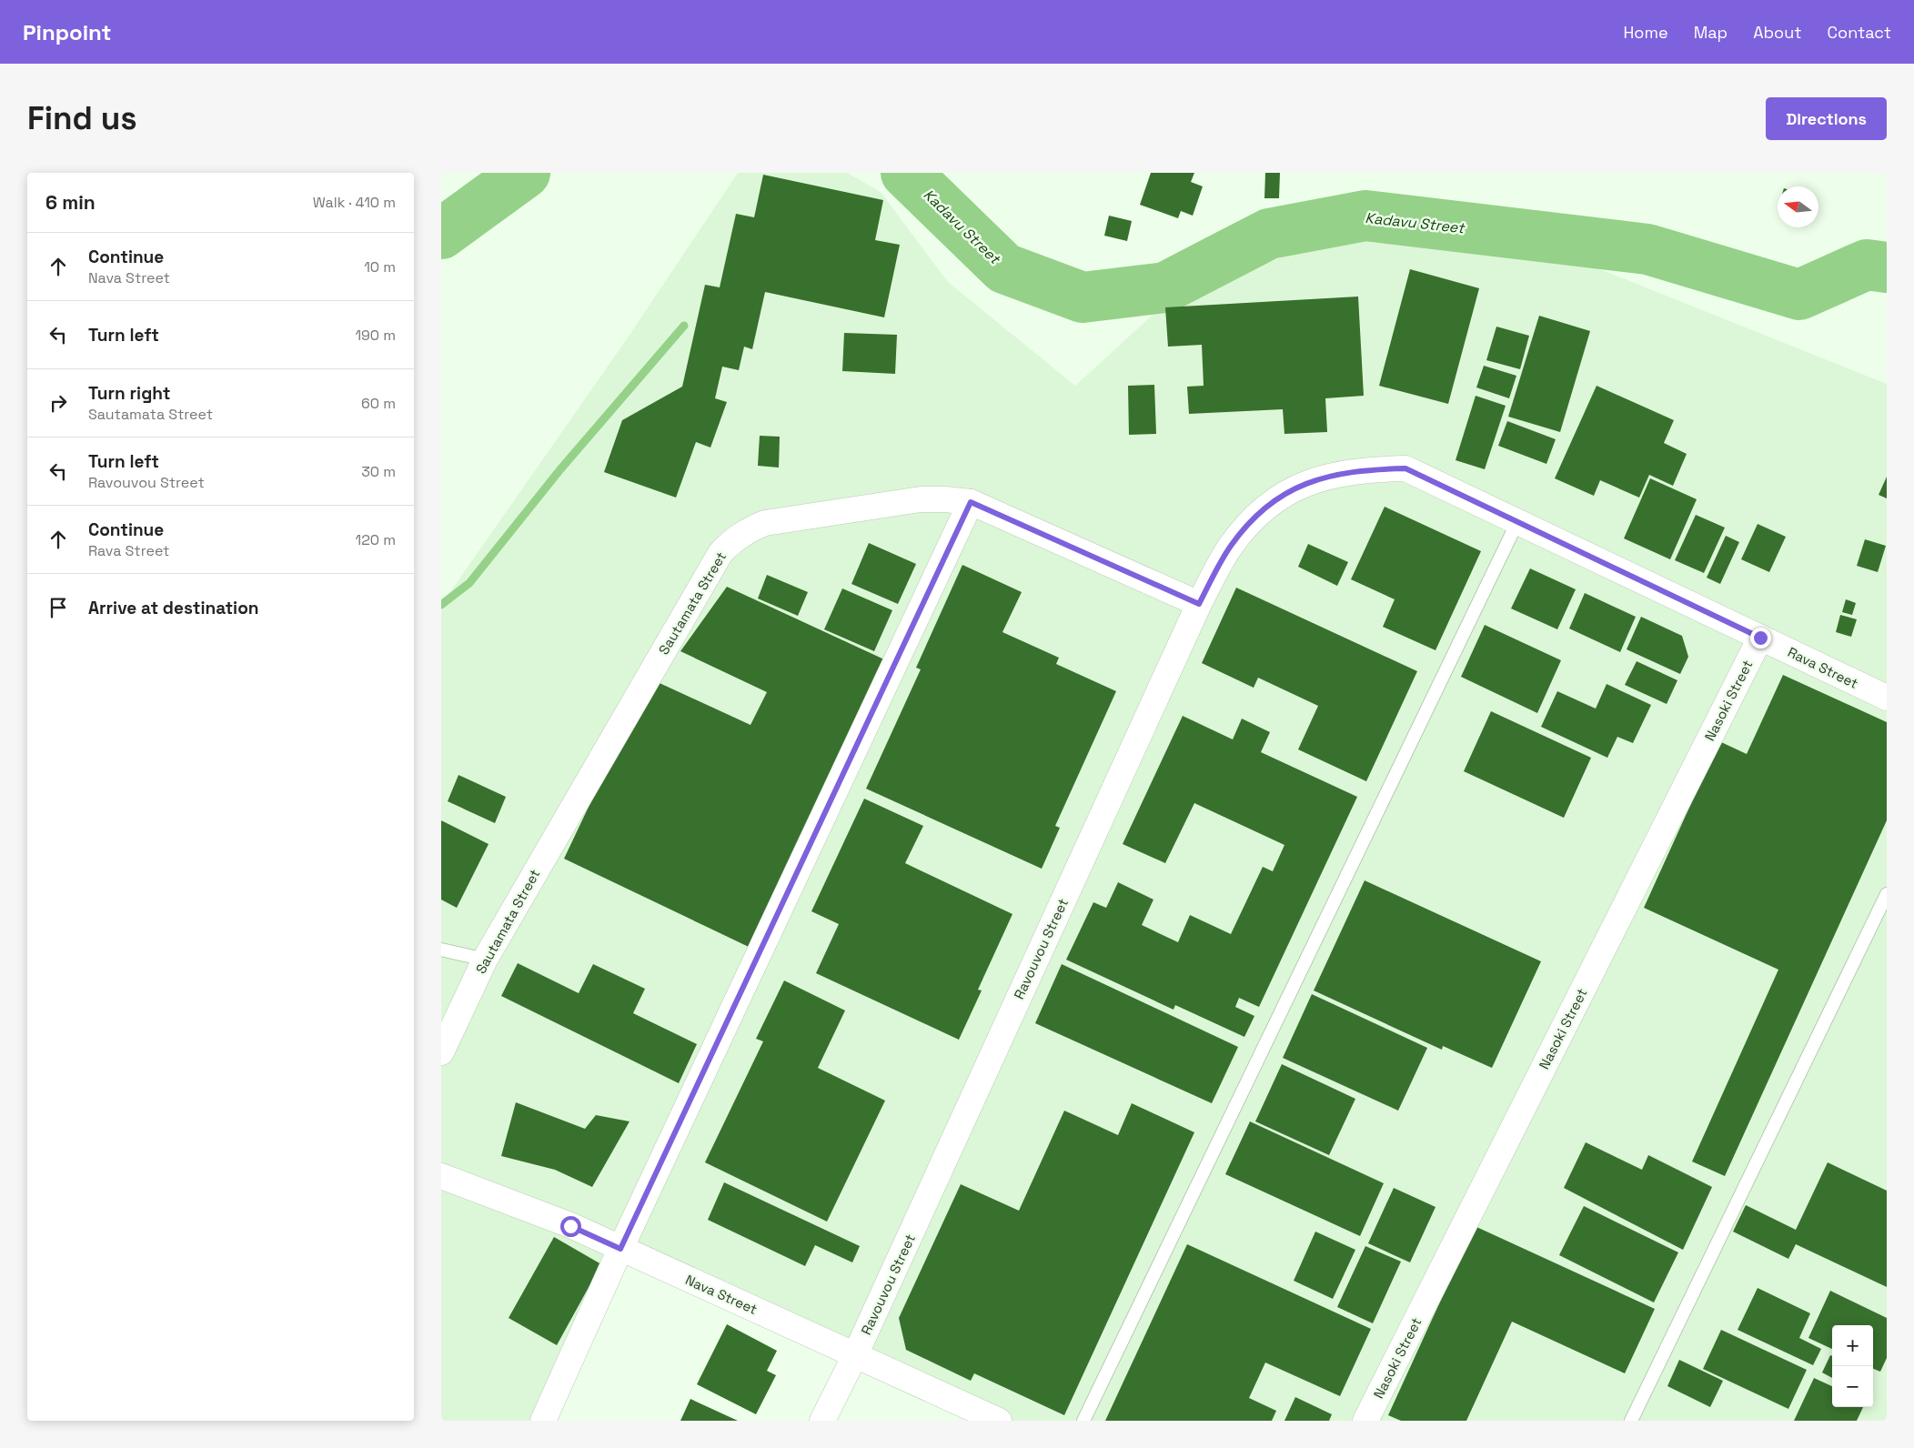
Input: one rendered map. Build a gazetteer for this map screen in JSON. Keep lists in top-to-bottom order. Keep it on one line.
{"streets":{"street":["Sautamata Street","Rava Street","Nasoki Street","Ravouvou Street","Nava Street"]},"crossings":[["Sautamata Street","Ravouvou Street"],["Rava Street","Nasoki Street"],["Rava Street","Ravouvou Street"],["Ravouvou Street","Nava Street"]],"water":["Kadavu Street"],"north":"left","page":{"header":"Pinpoint","nav":["Home","Map","About","Contact"],"buttons":"Directions","title":"Find us","heading":["6 min","Walk · 410 m"],"list":[["Continue","Nava Street","10 m"],["Turn left","190 m"],["Turn right","Sautamata Street","60 m"],["Turn left","Ravouvou Street","30 m"],["Continue","Rava Street","120 m"],"Arrive at destination"],"map_buttons":["+","−"]}}
